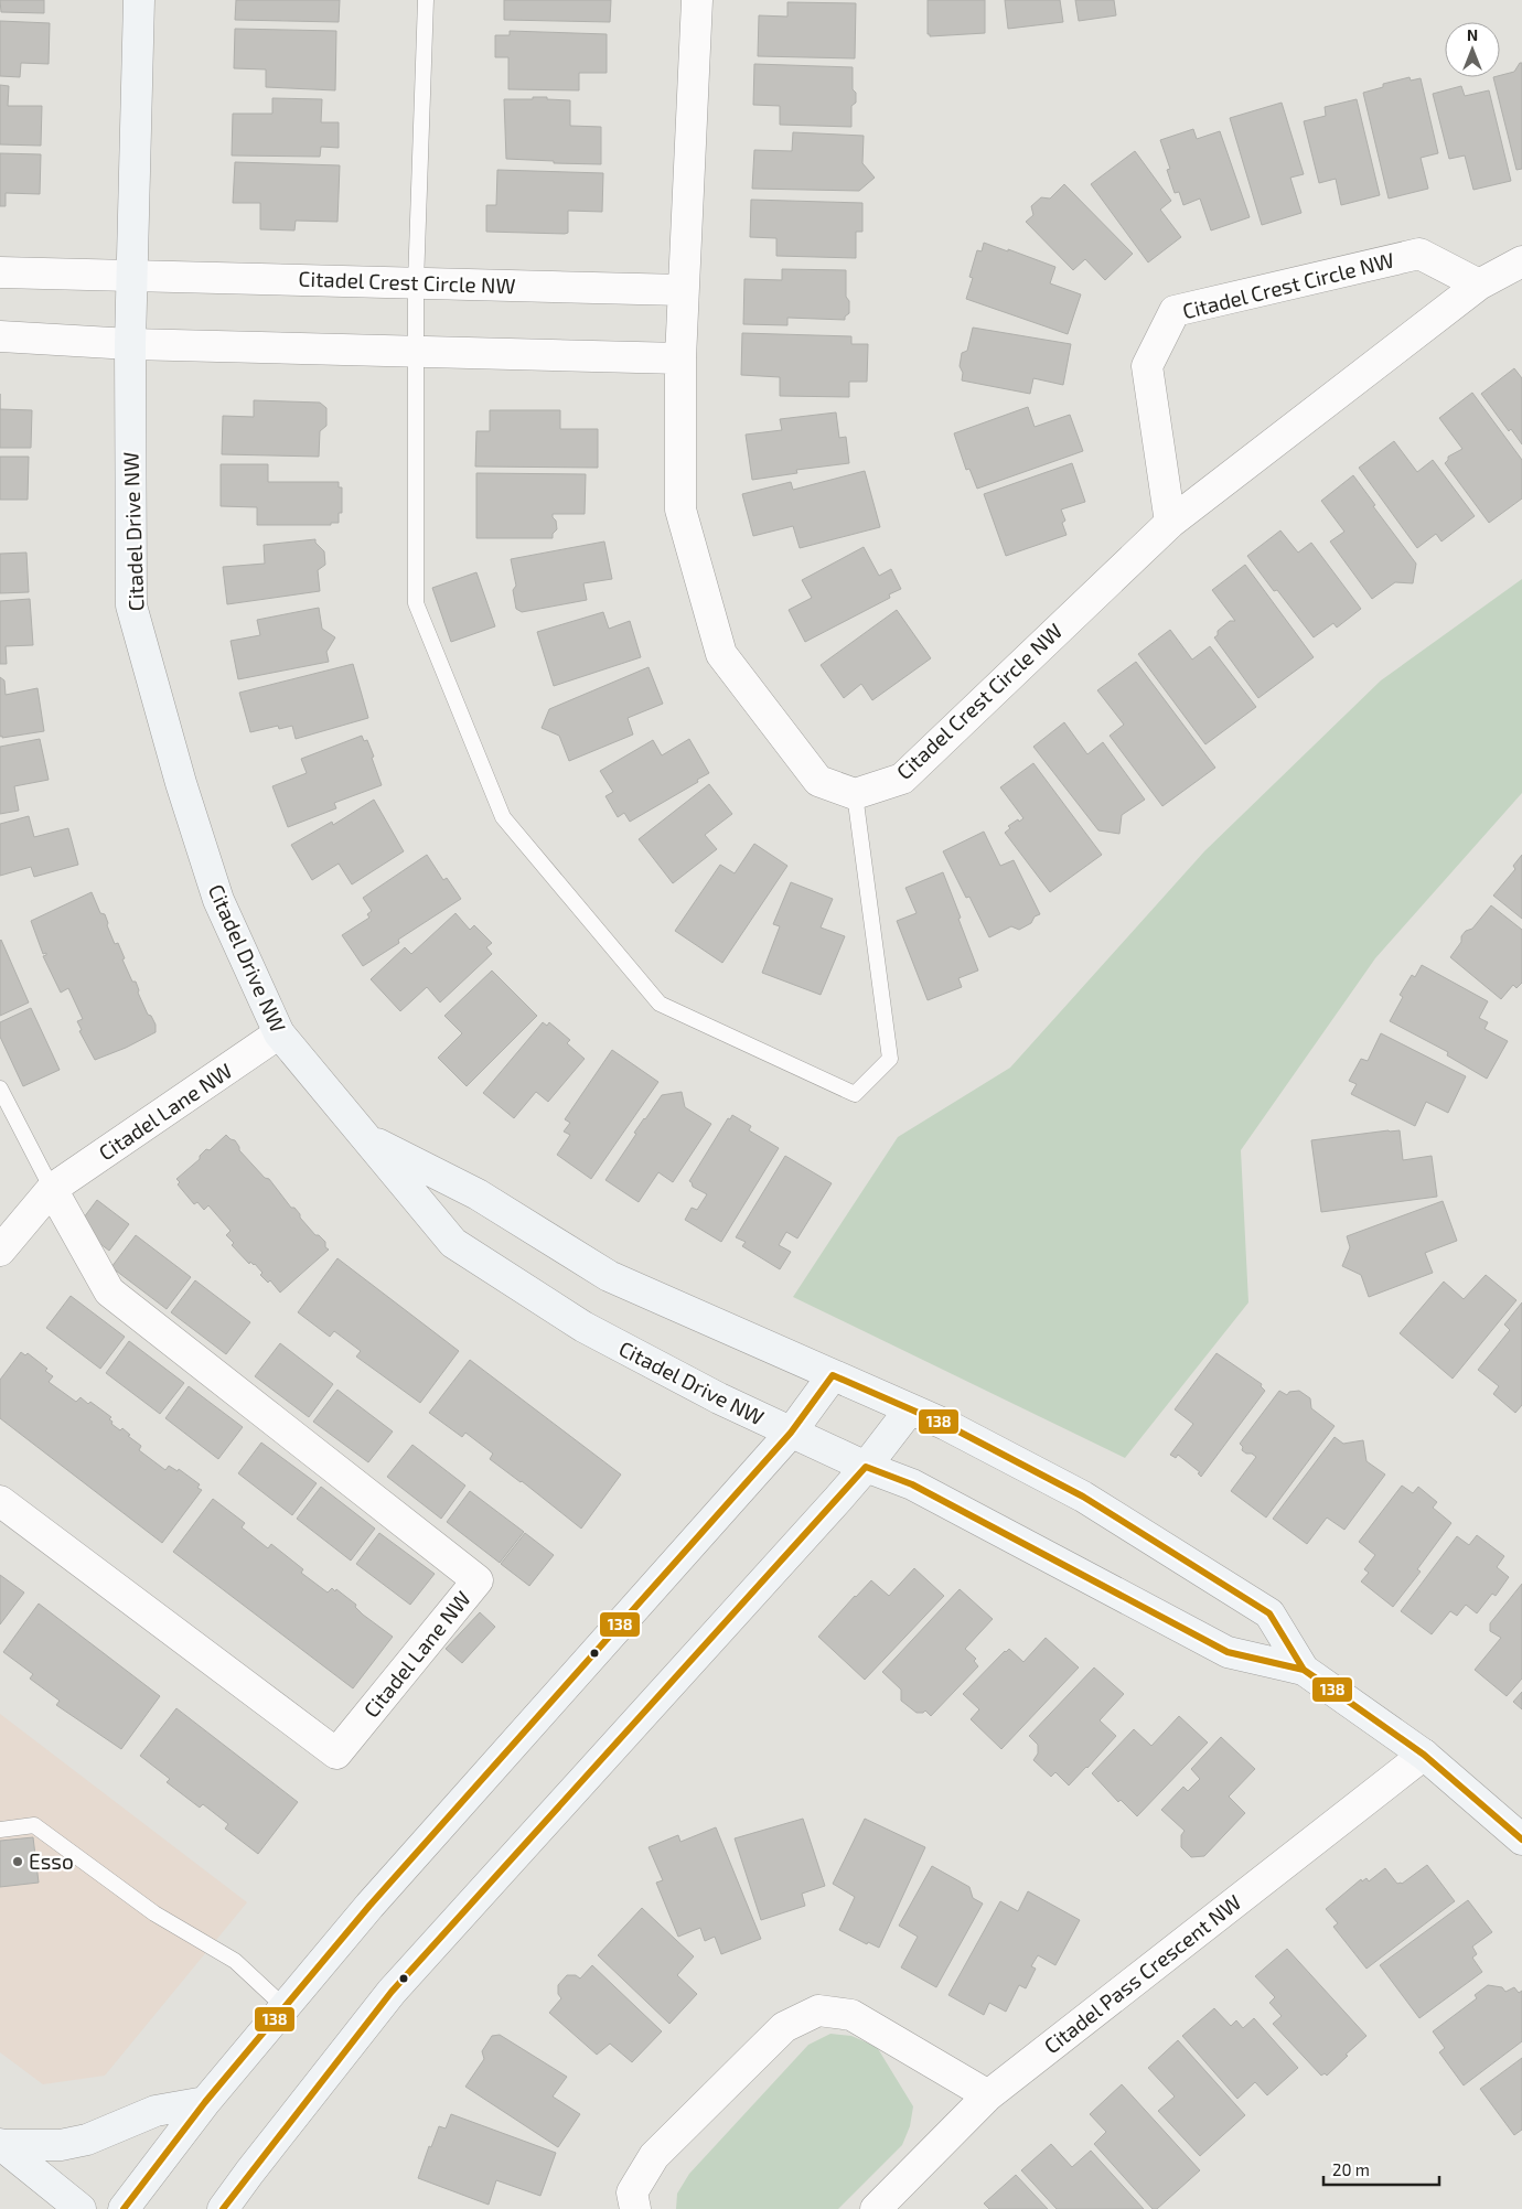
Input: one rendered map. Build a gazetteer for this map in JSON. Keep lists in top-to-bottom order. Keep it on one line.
{"streets":{"street":["Citadel Crest Circle NW","Citadel Drive NW","Citadel Lane NW","Citadel Pass Crescent NW"]},"crossings":[["Citadel Crest Circle NW","Citadel Drive NW"],["Citadel Drive NW","Citadel Lane NW"],["Citadel Drive NW","Citadel Pass Crescent NW"]],"places":["Esso"],"lines":["transit line 138"],"scale_bar":"20 m","north":"top"}
